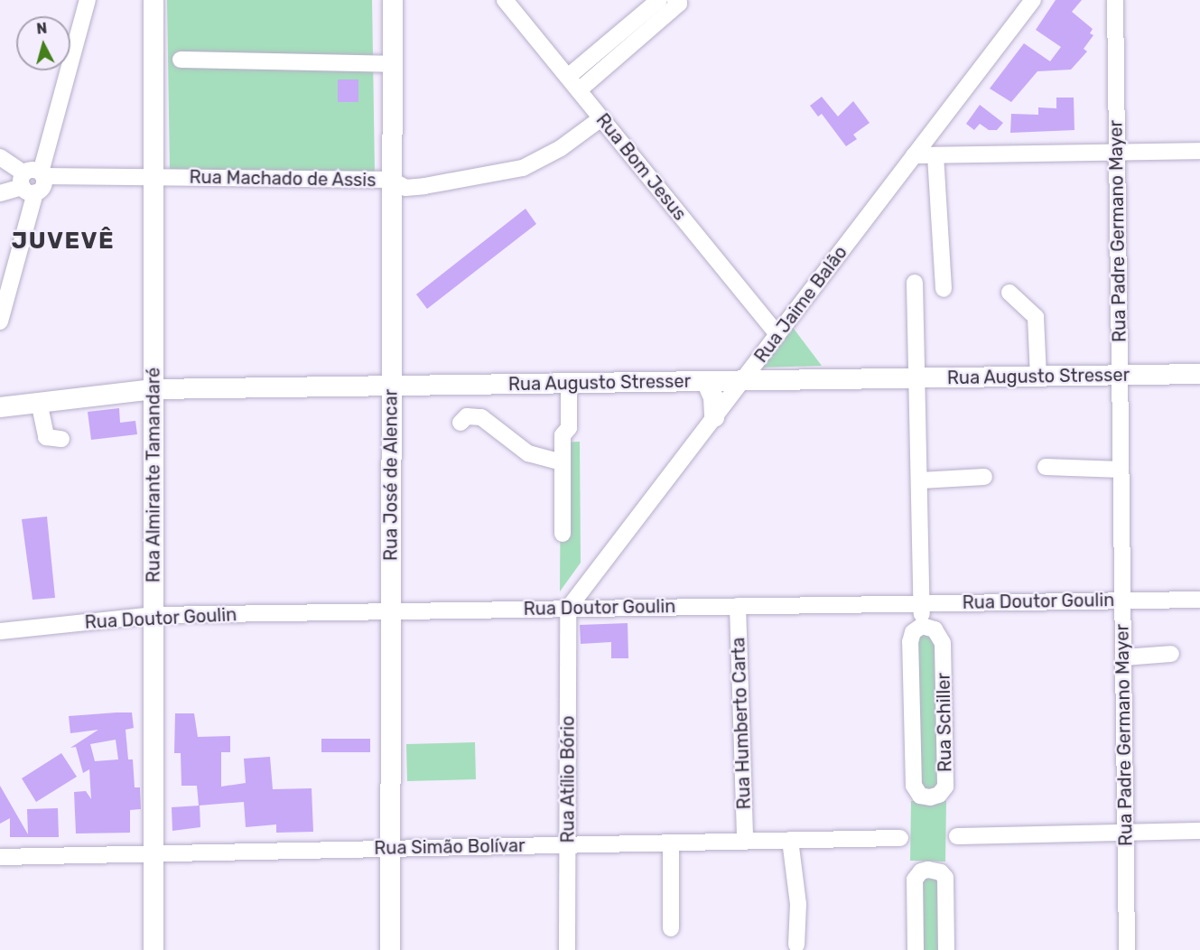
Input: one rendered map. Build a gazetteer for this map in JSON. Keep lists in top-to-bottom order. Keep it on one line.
{"streets":{"main road":["Rua Augusto Stresser","Rua Almirante Tamandaré","Rua José de Alencar"],"street":["Rua Bom Jesus","Rua Machado de Assis","Rua Padre Germano Mayer","Rua Jaime Balão","Rua Doutor Goulin","Rua Schiller","Rua Humberto Carta","Rua Atílio Bório","Rua Simão Bolívar"]},"crossings":[["Rua Bom Jesus","Rua Machado de Assis"],["Rua Bom Jesus","Rua Jaime Balão"],["Rua Machado de Assis","Rua Almirante Tamandaré"],["Rua Machado de Assis","Rua José de Alencar"],["Rua Padre Germano Mayer","Rua Augusto Stresser"],["Rua Padre Germano Mayer","Rua Doutor Goulin"],["Rua Jaime Balão","Rua Augusto Stresser"],["Rua Jaime Balão","Rua Doutor Goulin"],["Rua Jaime Balão","Rua Atílio Bório"],["Rua Augusto Stresser","Rua Almirante Tamandaré"],["Rua Augusto Stresser","Rua José de Alencar"],["Rua Augusto Stresser","Rua Schiller"],["Rua Almirante Tamandaré","Rua Doutor Goulin"],["Rua Almirante Tamandaré","Rua Simão Bolívar"],["Rua José de Alencar","Rua Doutor Goulin"],["Rua José de Alencar","Rua Simão Bolívar"],["Rua Doutor Goulin","Rua Schiller"],["Rua Doutor Goulin","Rua Humberto Carta"],["Rua Doutor Goulin","Rua Atílio Bório"],["Rua Humberto Carta","Rua Simão Bolívar"],["Rua Atílio Bório","Rua Simão Bolívar"]],"districts":["JUVEVÊ"],"north":"top"}
